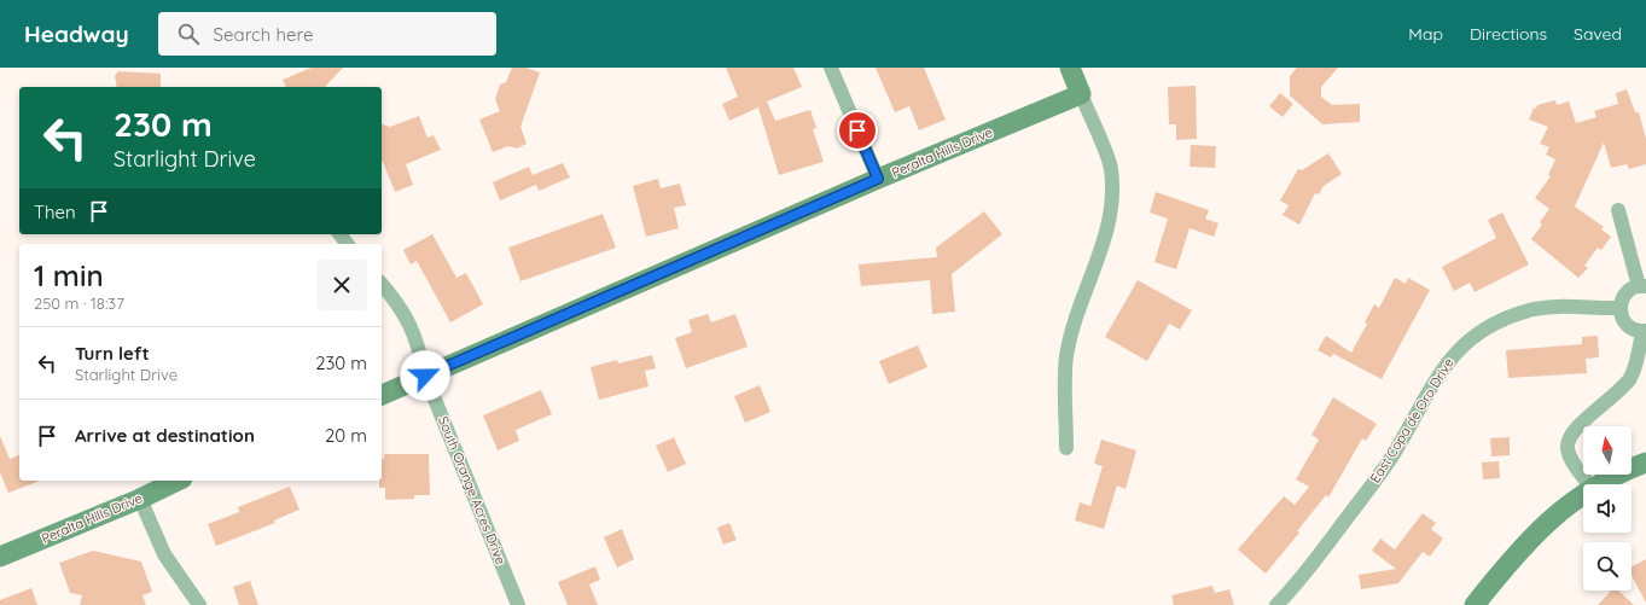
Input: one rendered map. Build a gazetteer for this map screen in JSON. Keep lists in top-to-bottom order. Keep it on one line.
{"streets":{"street":["Peralta Hills Drive","East Copa de Oro Drive","South Orange Acres Drive"]},"crossings":[["Peralta Hills Drive","South Orange Acres Drive"]],"north":"top","page":{"header":"Headway","search":"Search here","nav":["Map","Directions","Saved"],"turn":["230 m","Starlight Drive"],"then":"Then","heading":["1 min","250 m · 18:37"],"list":[{"name":"Turn left","note":"Starlight Drive","value":"230 m"},{"name":"Arrive at destination","value":"20 m"}]}}
